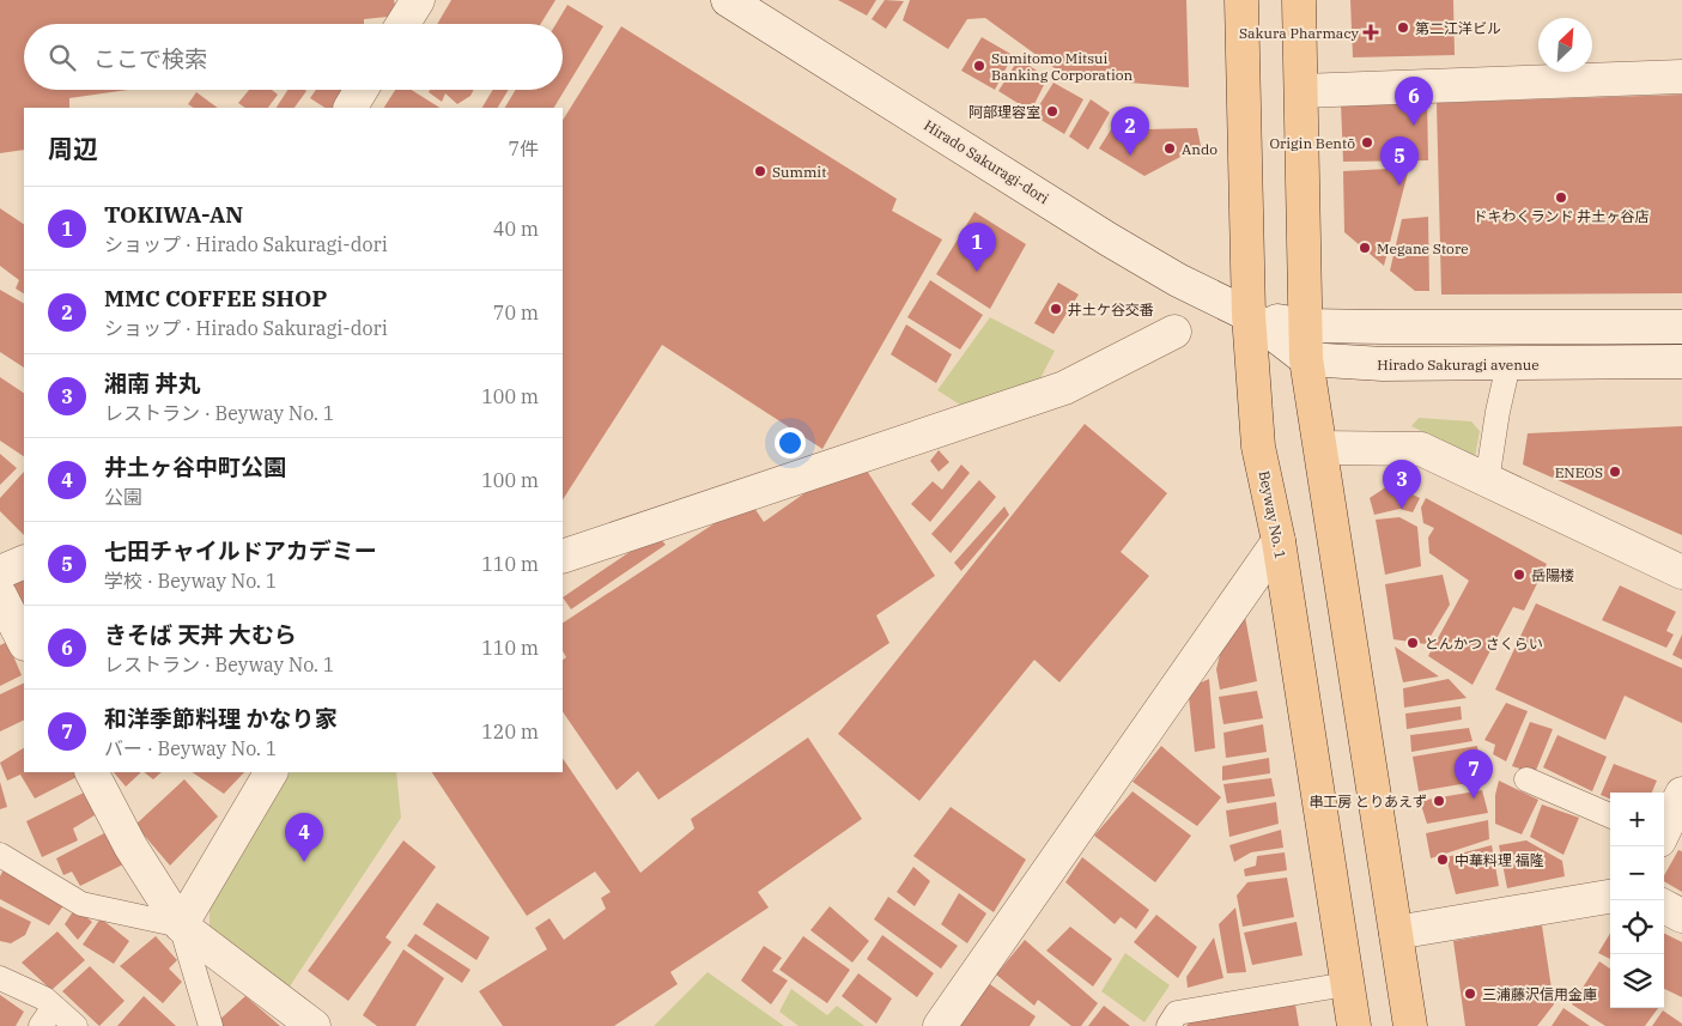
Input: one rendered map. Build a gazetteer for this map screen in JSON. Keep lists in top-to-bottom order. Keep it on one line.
{"streets":{"main road":["Beyway No. 1"],"street":["Hirado Sakuragi-dori","Hirado Sakuragi avenue"]},"crossings":[["Hirado Sakuragi-dori","Beyway No. 1"]],"places":{"other":["第二江洋ビル","Sumitomo Mitsui Banking Corporation","阿部理容室","Origin Bentō","Ando","Summit","ドキわくランド 井土ヶ谷店","Megane Store","井土ケ谷交番","ENEOS","岳陽楼","とんかつ さくらい","串工房 とりあえず","中華料理 福隆","三浦藤沢信用金庫"],"health":["Sakura Pharmacy"]},"north":"top right","page":{"search":"ここで検索","pins":["6","2","5","1","3","7","4"],"heading":["周辺","7件"],"list":[{"mark":"1","name":"TOKIWA-AN","note":"ショップ · Hirado Sakuragi-dori","value":"40 m"},{"mark":"2","name":"MMC COFFEE SHOP","note":"ショップ · Hirado Sakuragi-dori","value":"70 m"},{"mark":"3","name":"湘南 丼丸","note":"レストラン · Beyway No. 1","value":"100 m"},{"mark":"4","name":"井土ヶ谷中町公園","note":"公園","value":"100 m"},{"mark":"5","name":"七田チャイルドアカデミー","note":"学校 · Beyway No. 1","value":"110 m"},{"mark":"6","name":"きそば 天丼 大むら","note":"レストラン · Beyway No. 1","value":"110 m"},{"mark":"7","name":"和洋季節料理 かなり家","note":"バー · Beyway No. 1","value":"120 m"}],"map_buttons":["+","−"]}}
